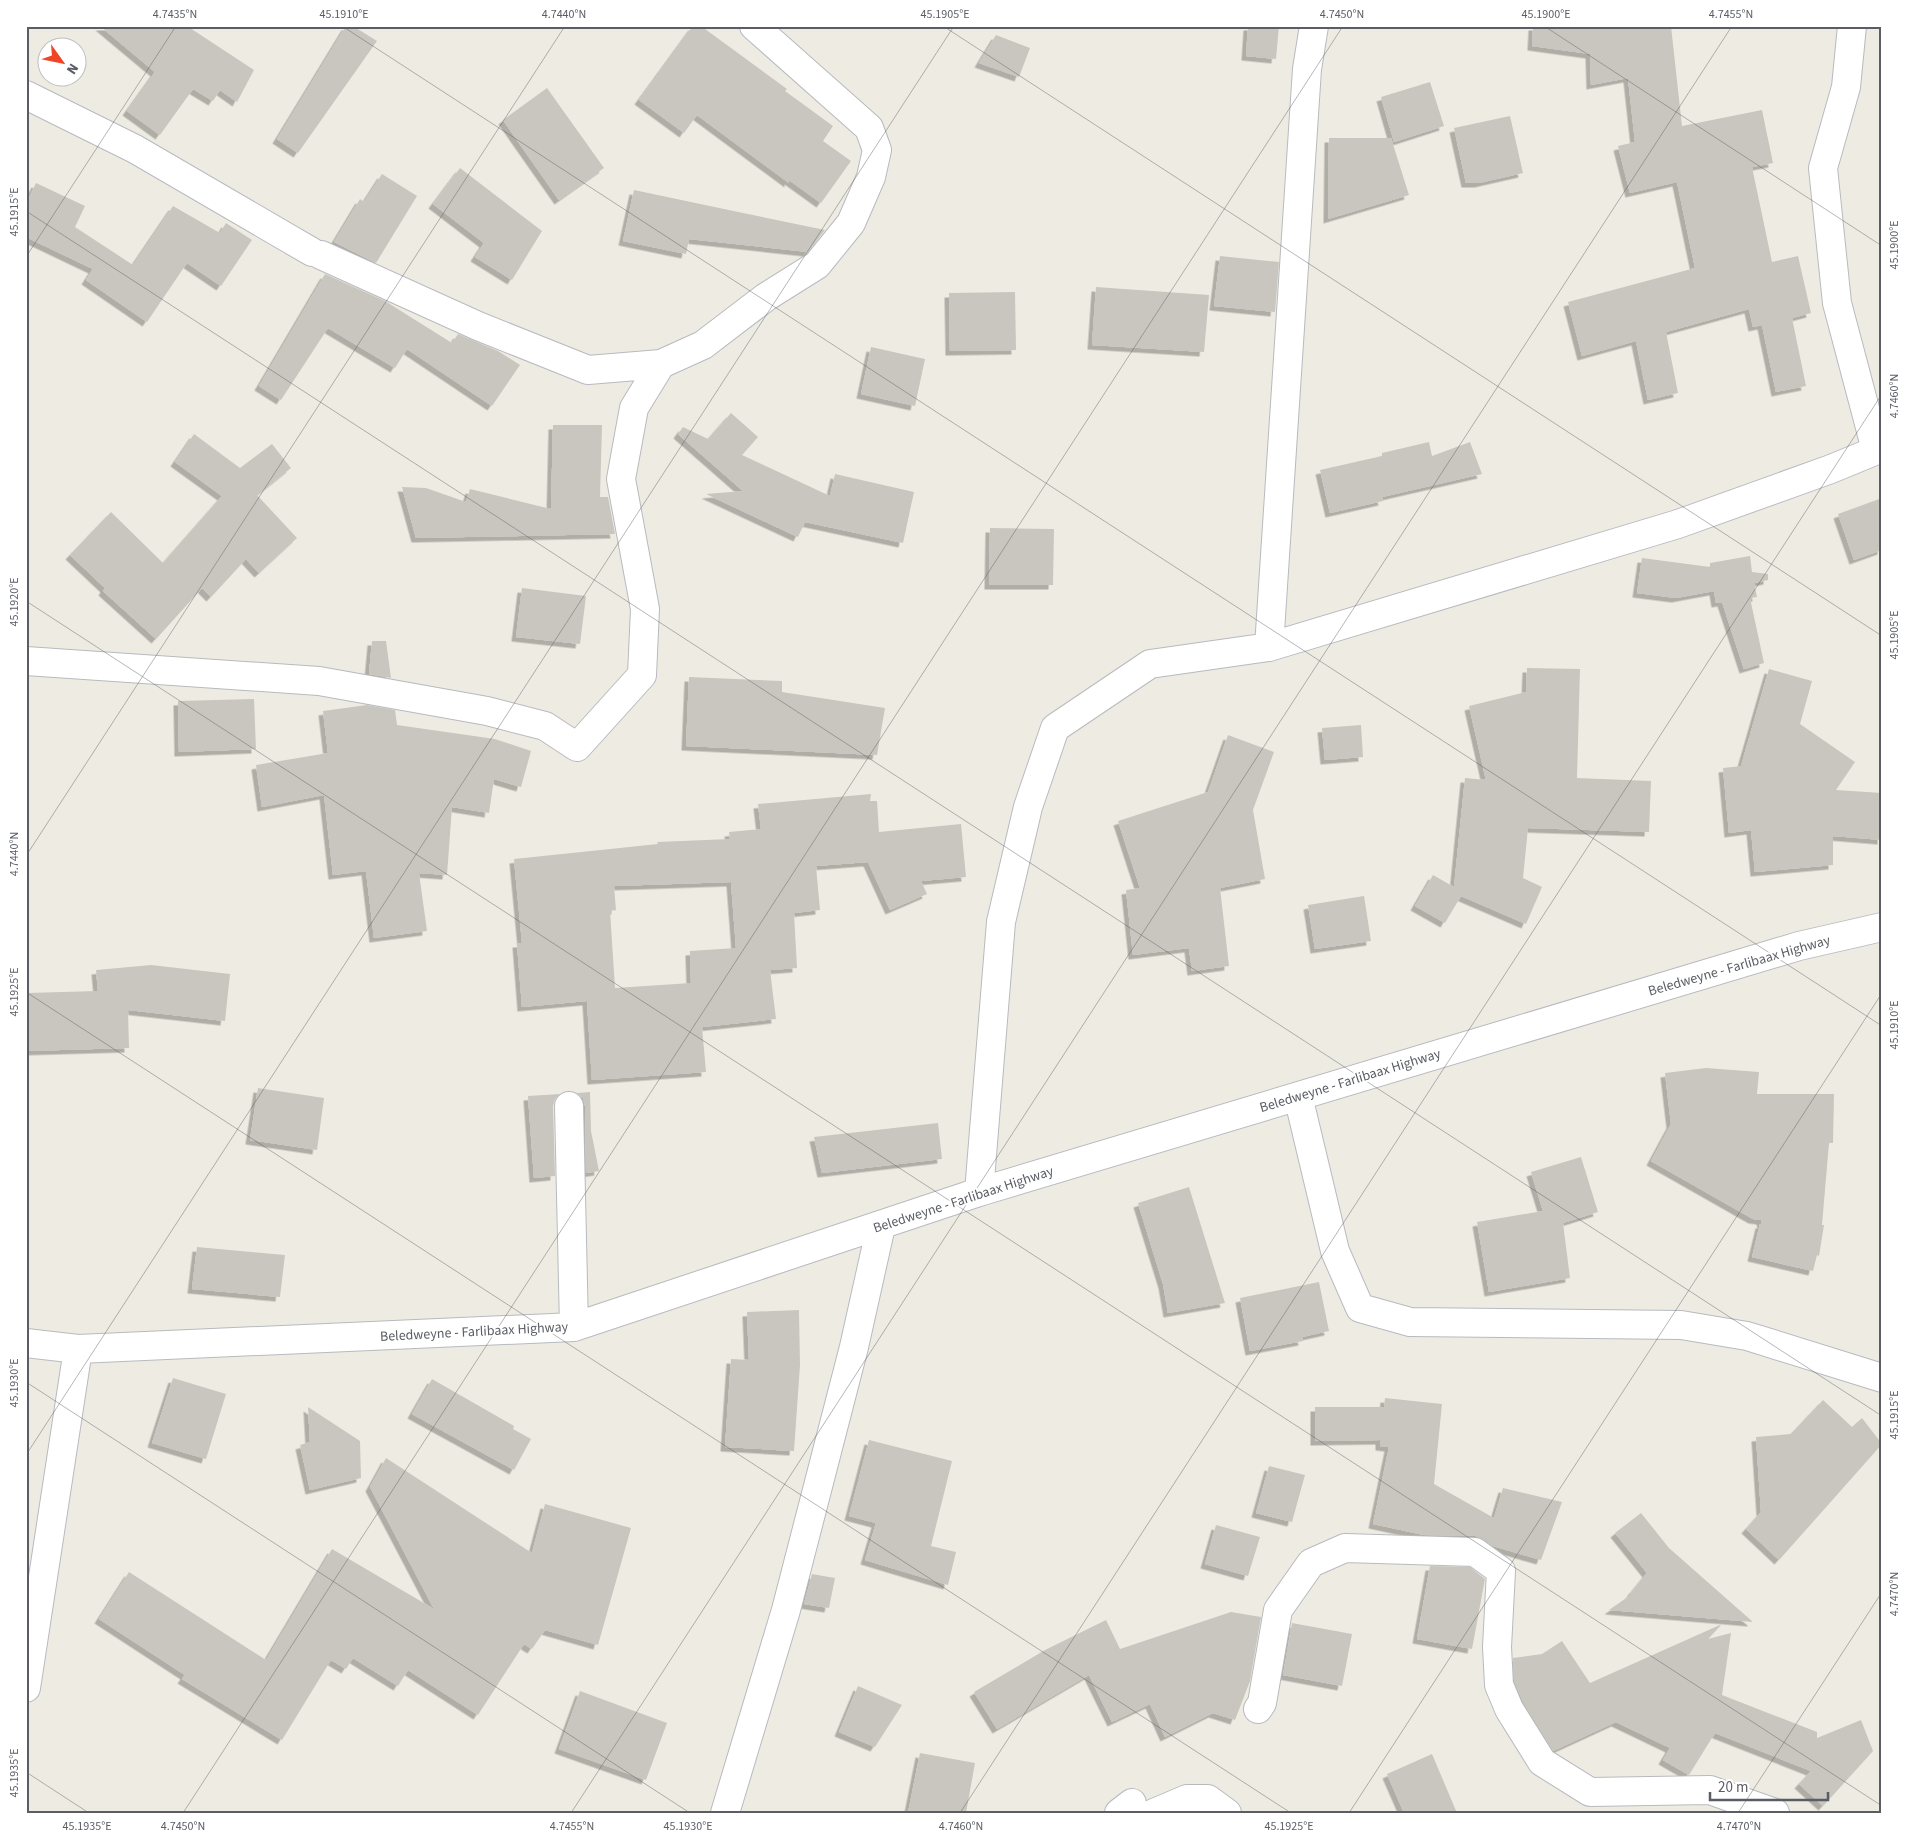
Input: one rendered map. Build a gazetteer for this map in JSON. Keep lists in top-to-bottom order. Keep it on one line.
{"streets":{"street":["Beledweyne - Farlibaax Highway"]},"scale_bar":"20 m","north":"bottom right","coordinates":["4.7435°N","45.1910°E","4.7440°N","45.1905°E","4.7450°N","45.1900°E","4.7455°N","45.1915°E","4.7460°N","45.1920°E","45.1925°E","45.1930°E","4.7470°N","45.1935°E"]}
